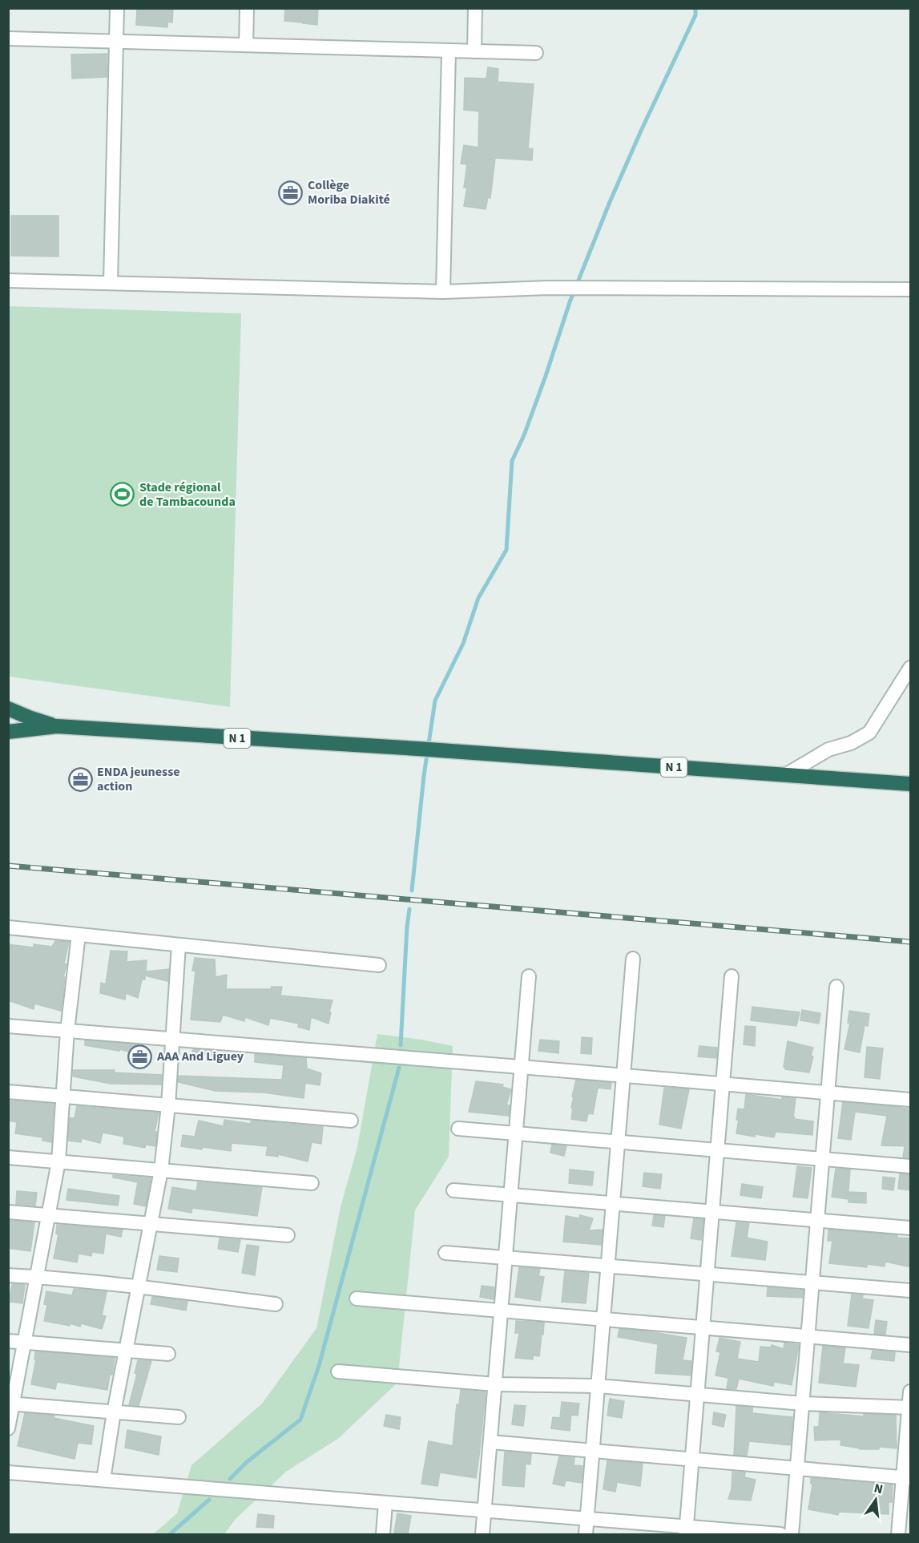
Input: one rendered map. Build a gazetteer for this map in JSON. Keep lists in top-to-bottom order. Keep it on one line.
{"streets":{"highway":["N 1"]},"places":{"office":["Collège Moriba Diakité","ENDA jeunesse action","AAA And Liguey"],"sports":["Stade régional de Tambacounda"]},"north":"top"}
